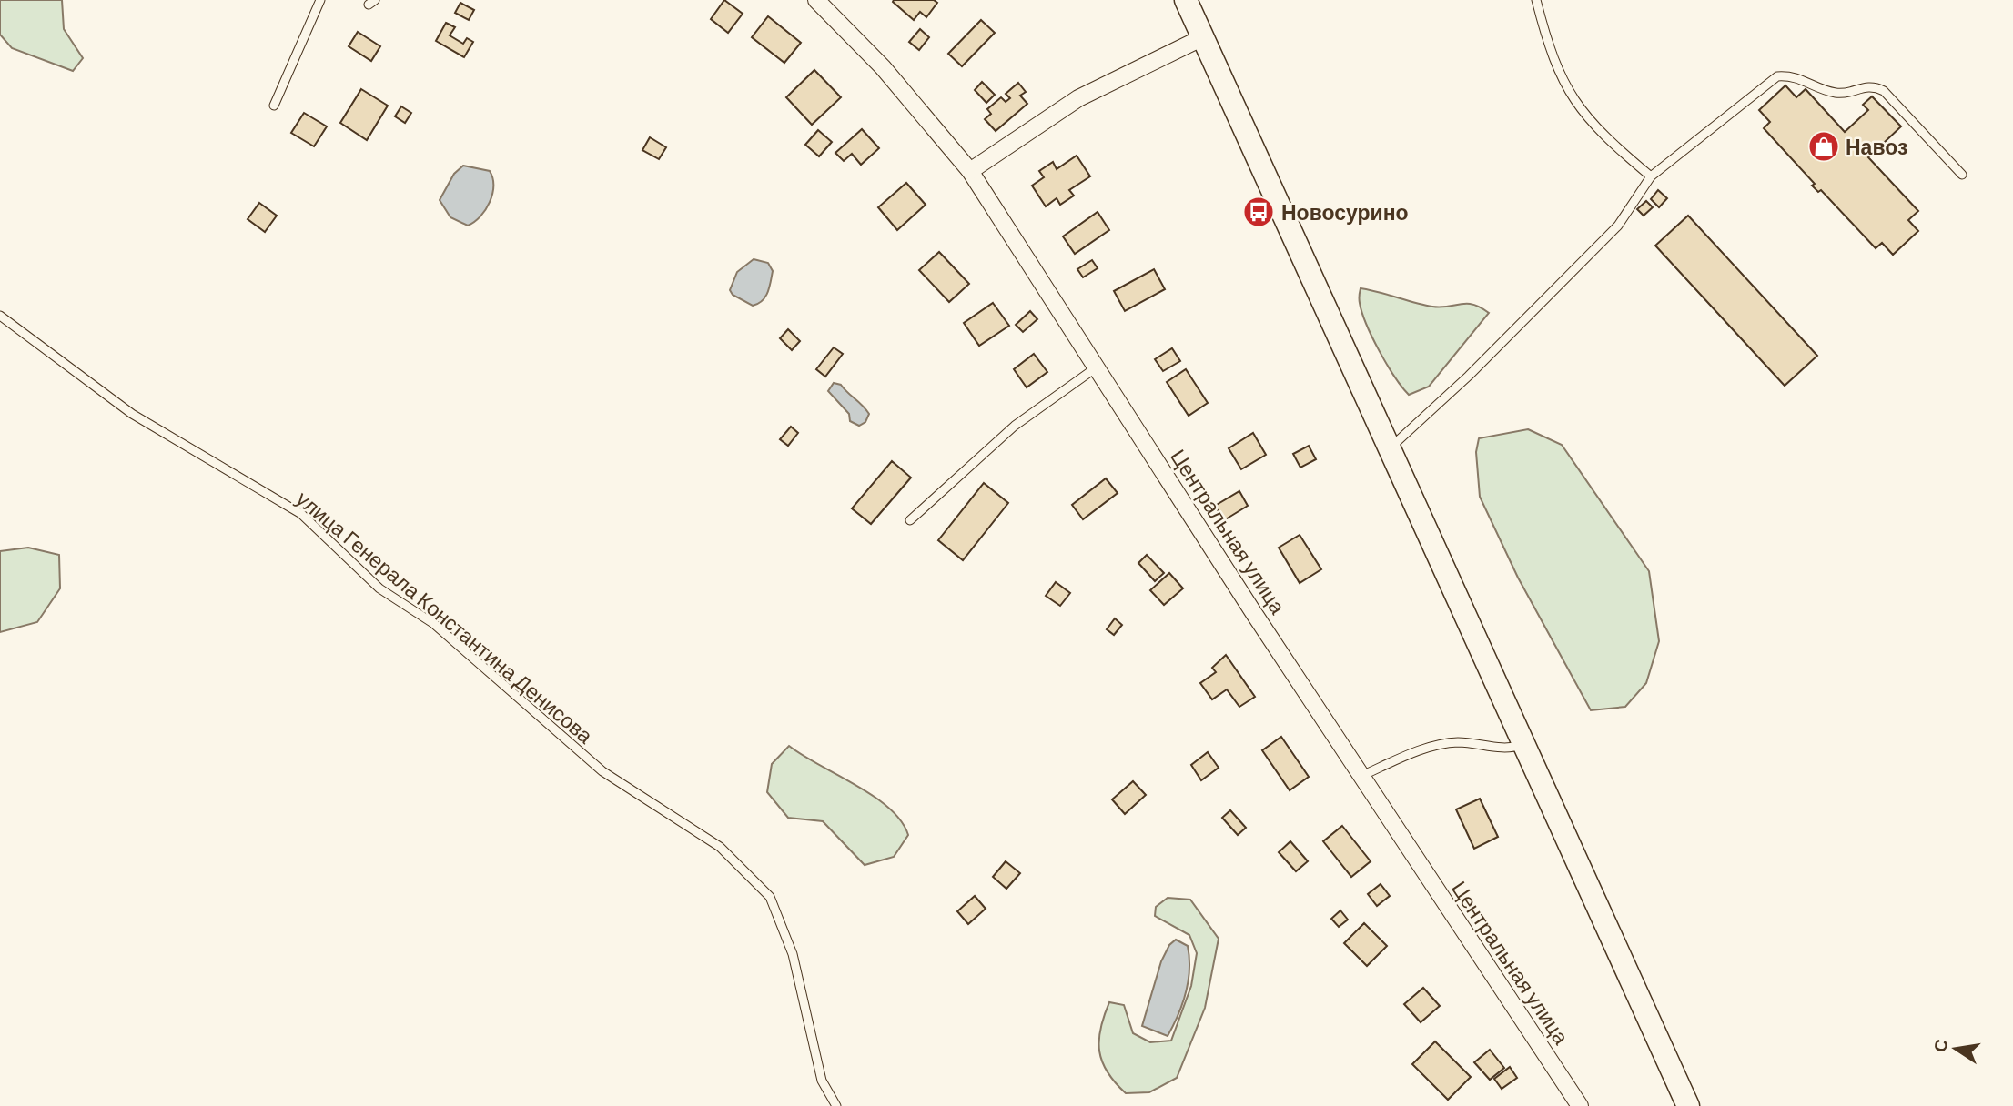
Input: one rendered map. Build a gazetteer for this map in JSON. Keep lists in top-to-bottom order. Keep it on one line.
{"streets":{"street":["Центральная улица"],"lane":["улица Генерала Константина Денисова"]},"places":{"shop":["Навоз"],"bus stop":["Новосурино"]},"north":"left"}
